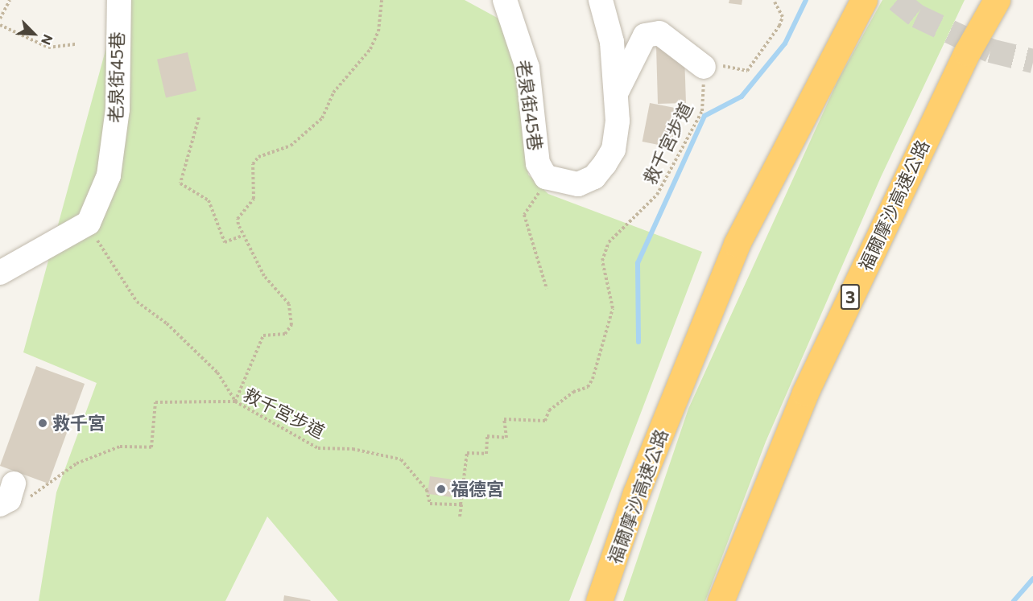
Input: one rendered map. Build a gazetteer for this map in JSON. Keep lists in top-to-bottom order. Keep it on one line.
{"streets":{"highway":["福爾摩沙高速公路","3"],"street":["老泉街45巷"],"path":["救千宮步道"]},"places":["救千宮","福德宮"],"north":"bottom right"}
